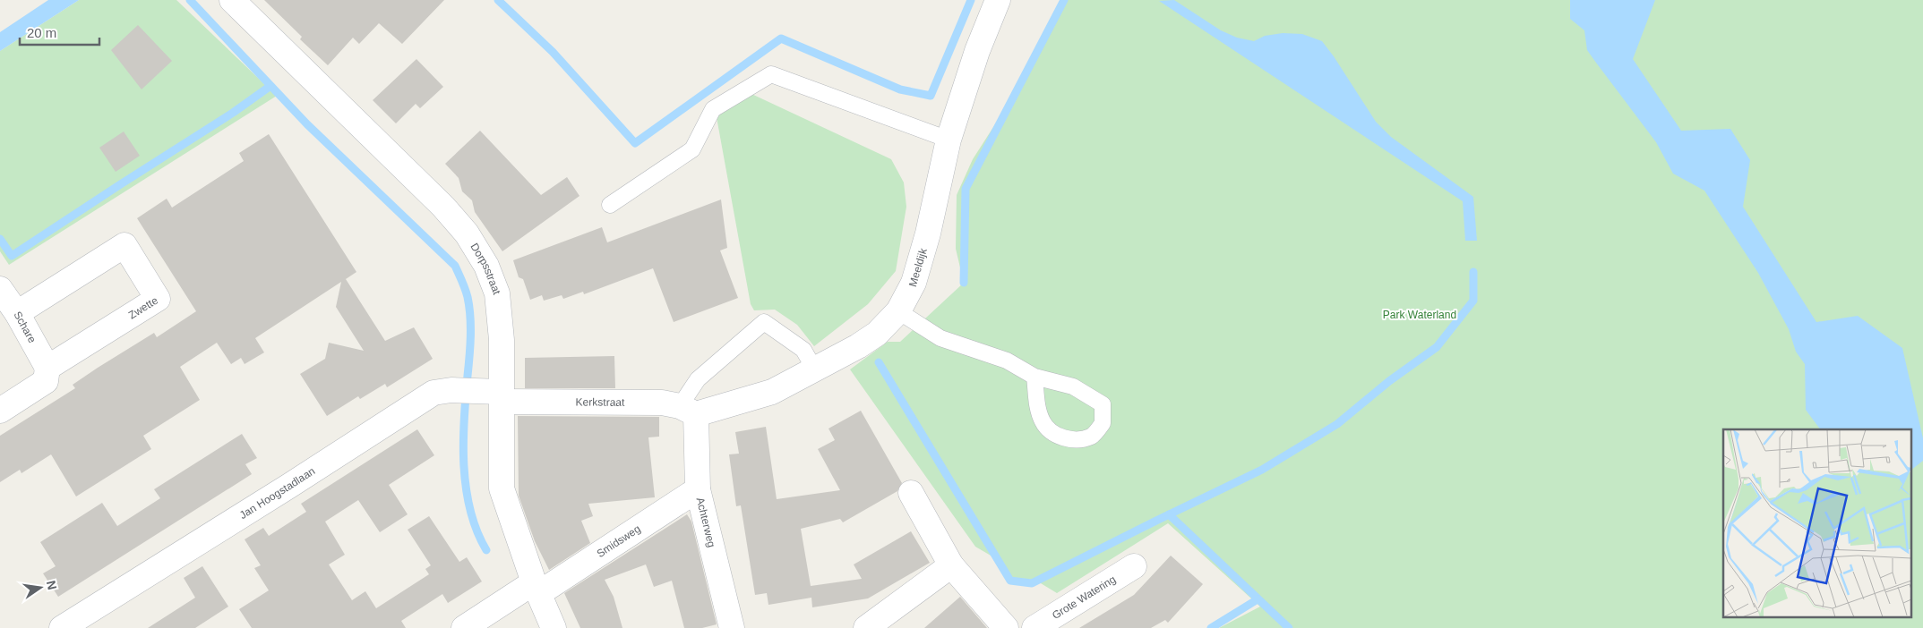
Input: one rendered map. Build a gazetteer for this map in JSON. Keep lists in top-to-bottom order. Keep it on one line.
{"streets":{"street":["Meeldijk","Dorpsstraat","Zwette","Schare","Kerkstraat","Jan Hoogstadlaan","Achterweg","Smidsweg","Grote Watering"]},"crossings":[["Meeldijk","Kerkstraat"],["Meeldijk","Achterweg"],["Dorpsstraat","Kerkstraat"],["Dorpsstraat","Jan Hoogstadlaan"],["Dorpsstraat","Smidsweg"],["Zwette","Schare"],["Kerkstraat","Jan Hoogstadlaan"],["Kerkstraat","Achterweg"],["Achterweg","Smidsweg"]],"parks":["Park Waterland"],"scale_bar":"20 m","north":"right"}
